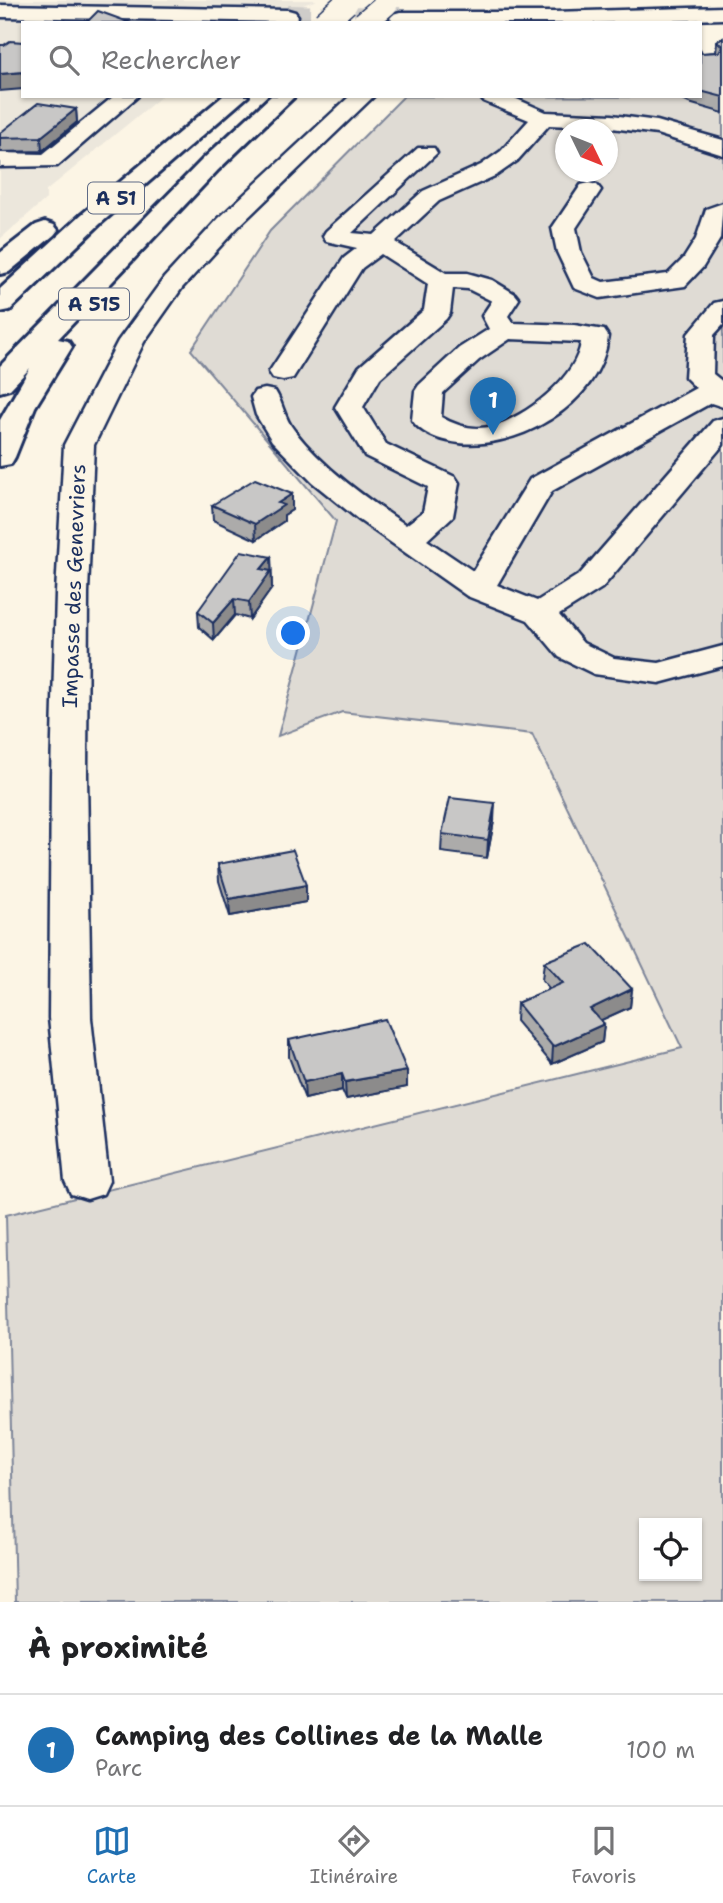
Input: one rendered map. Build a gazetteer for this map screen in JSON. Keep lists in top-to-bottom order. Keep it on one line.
{"streets":{"highway":["A 51","A 515"],"street":["Impasse des Genevriers"]},"crossings":[["A 51","A 515"]],"north":"bottom right","page":{"search":"Rechercher","pins":"1","heading":"À proximité","list":[{"mark":"1","name":"Camping des Collines de la Malle","note":"Parc","value":"100 m"}],"nav":["Carte","Itinéraire","Favoris"]}}
